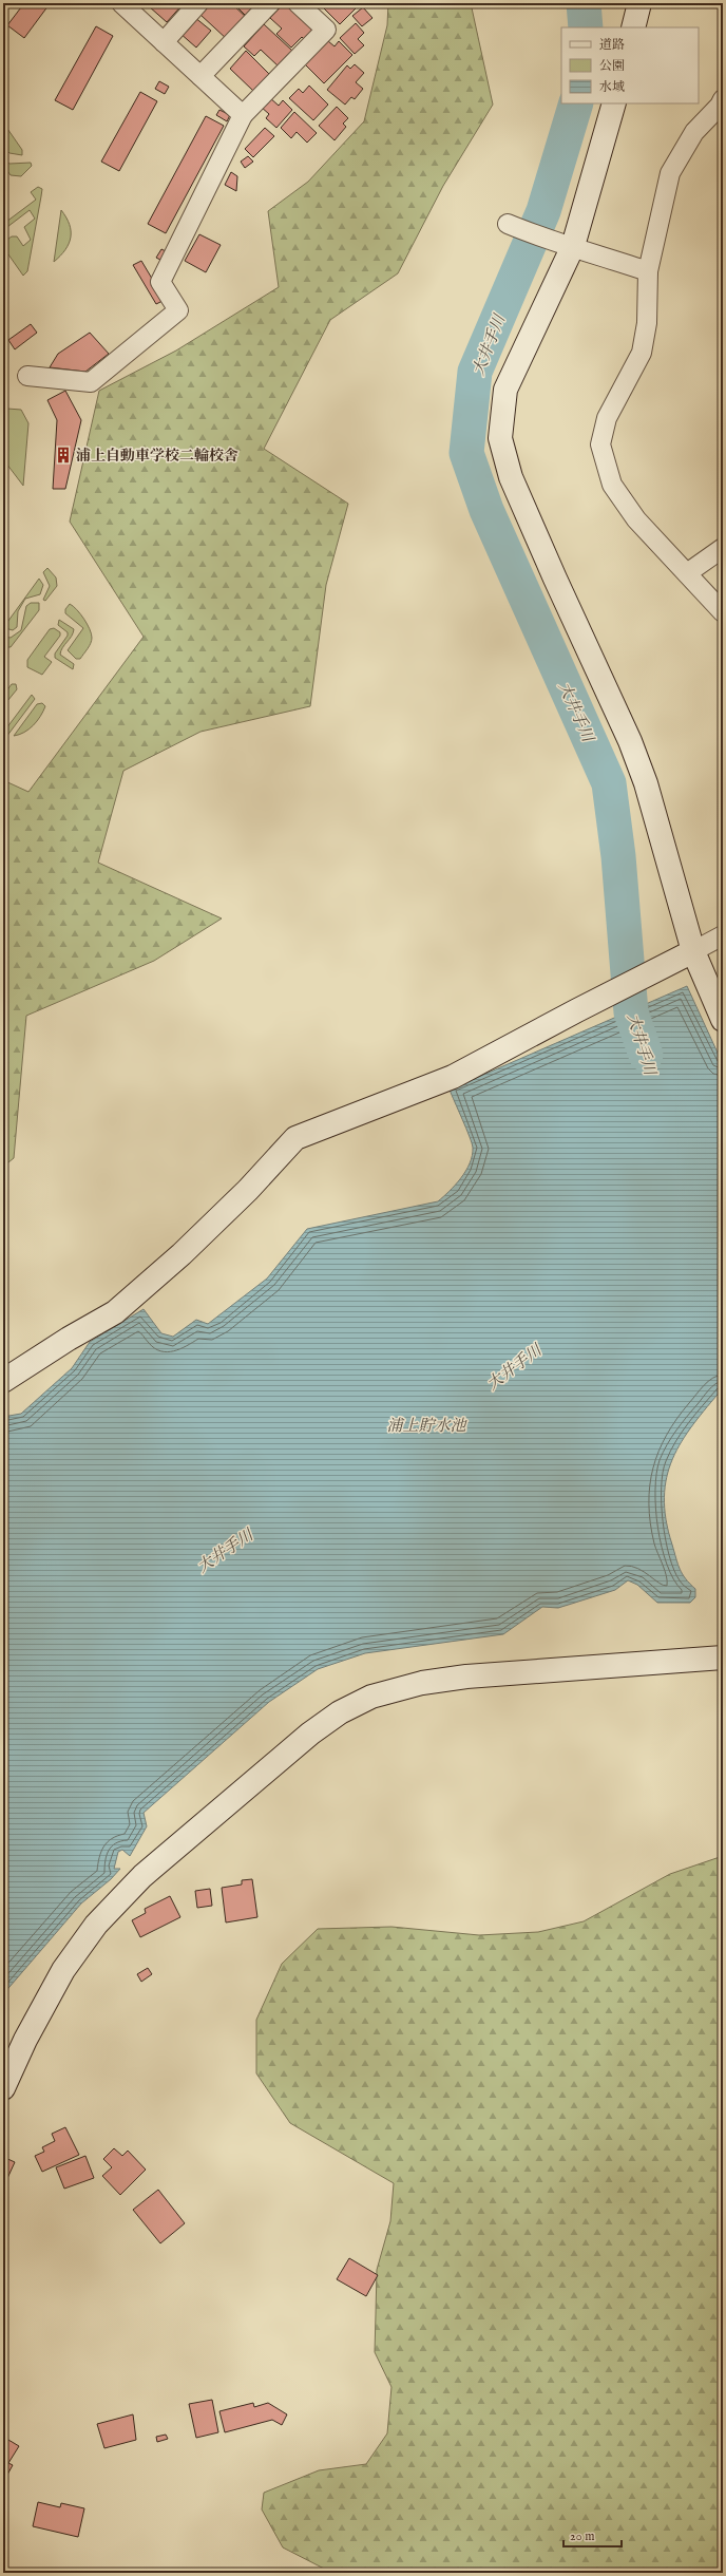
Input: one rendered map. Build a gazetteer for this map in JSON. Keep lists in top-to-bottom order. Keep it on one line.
{"water":["大井手川","浦上貯水池"],"places":{"building":["浦上自動車学校二輪校舎"]},"legend":["道路","公園","水域"],"scale_bar":"20 m"}
